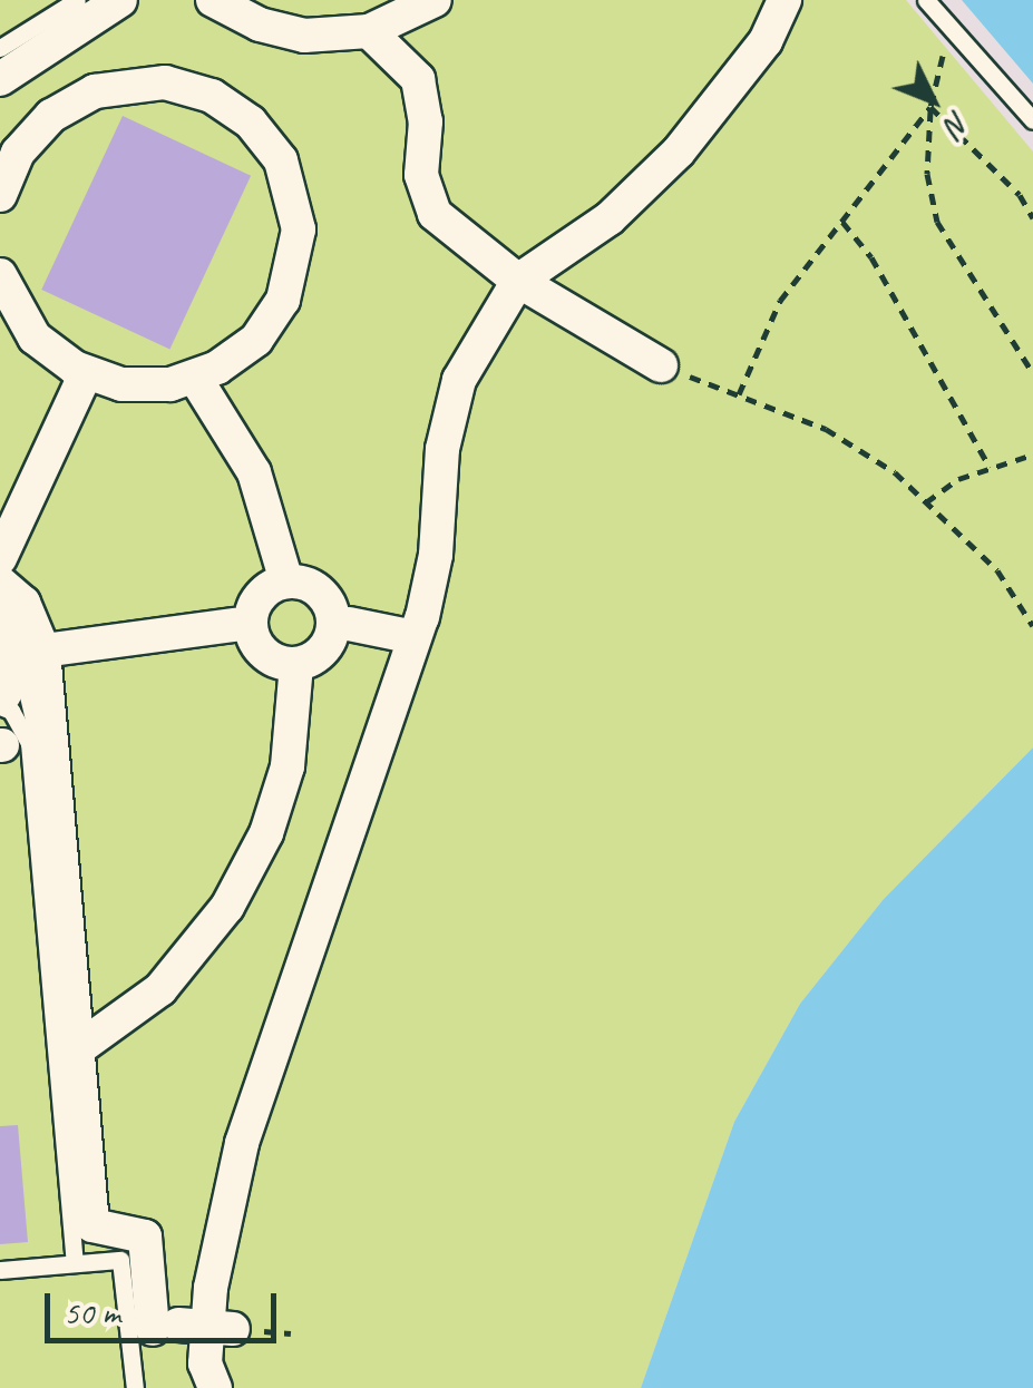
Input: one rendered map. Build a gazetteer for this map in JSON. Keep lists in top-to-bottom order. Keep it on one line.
{"scale_bar":"50 m","north":"bottom right"}
